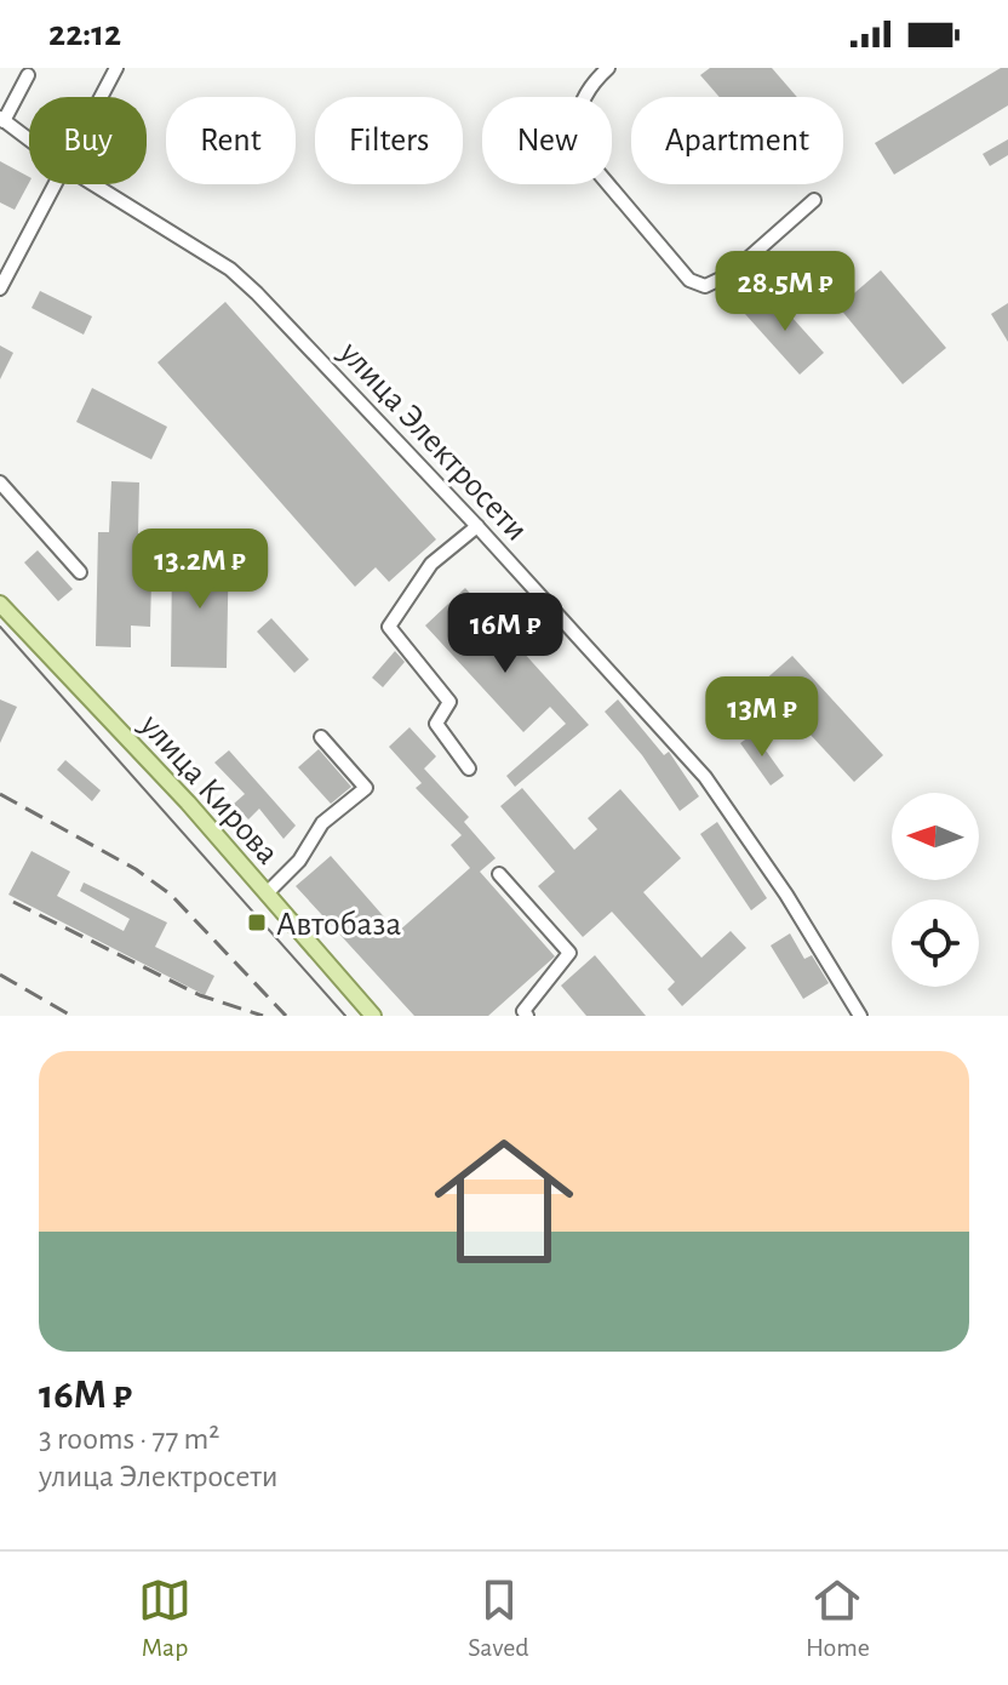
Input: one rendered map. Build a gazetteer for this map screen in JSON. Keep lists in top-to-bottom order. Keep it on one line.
{"streets":{"main road":["улица Кирова"],"street":["улица Электросети"]},"places":{"transit":["Автобаза"]},"north":"left","page":{"status":"22:12","chip":["Buy","Rent","Filters","New","Apartment"],"price":["28.5M ₽","13.2M ₽","16M ₽","13M ₽"],"list":[{"name":"16M ₽","note":"3 rooms · 77 m² · улица Электросети"}],"tabs":["Map","Saved","Home"]}}
